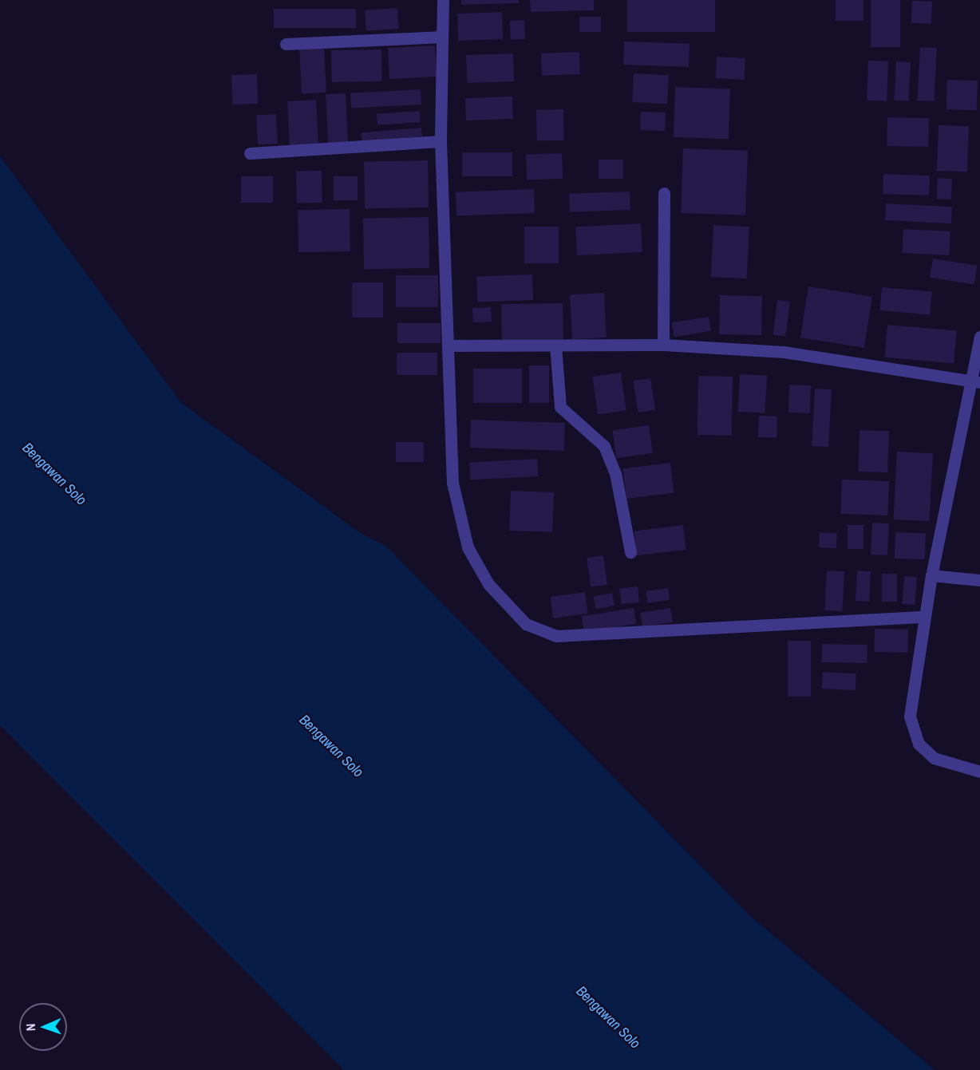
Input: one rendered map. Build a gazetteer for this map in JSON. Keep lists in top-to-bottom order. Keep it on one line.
{"water":["Bengawan Solo"],"north":"left"}
